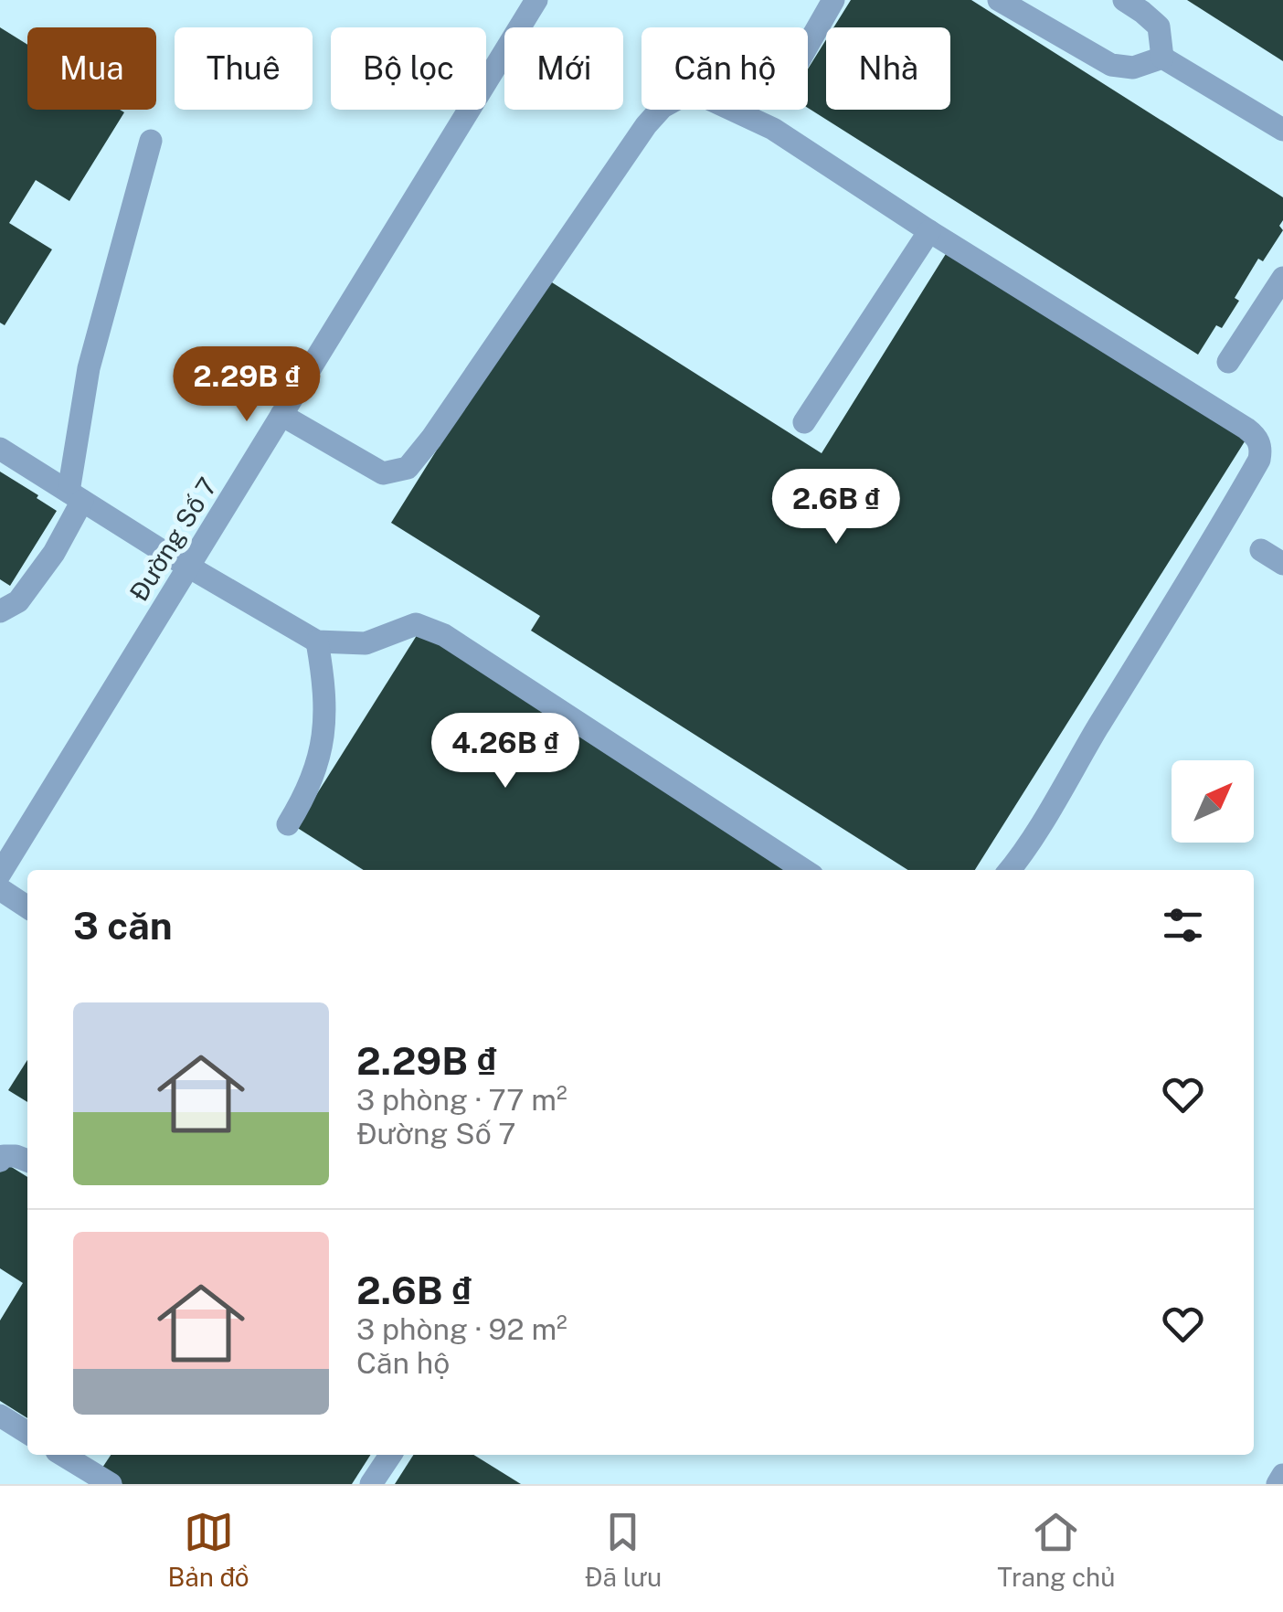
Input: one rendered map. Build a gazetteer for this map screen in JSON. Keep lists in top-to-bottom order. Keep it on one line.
{"streets":{"street":["Đường Số 7"]},"north":"top right","page":{"chip":["Mua","Thuê","Bộ lọc","Mới","Căn hộ","Nhà"],"price":["2.29B ₫","2.6B ₫","4.26B ₫"],"heading":"3 căn","list":[{"name":"2.29B ₫","note":"3 phòng · 77 m² · Đường Số 7"},{"name":"2.6B ₫","note":"3 phòng · 92 m² · Căn hộ"}],"tabs":["Bản đồ","Đã lưu","Trang chủ"]}}
